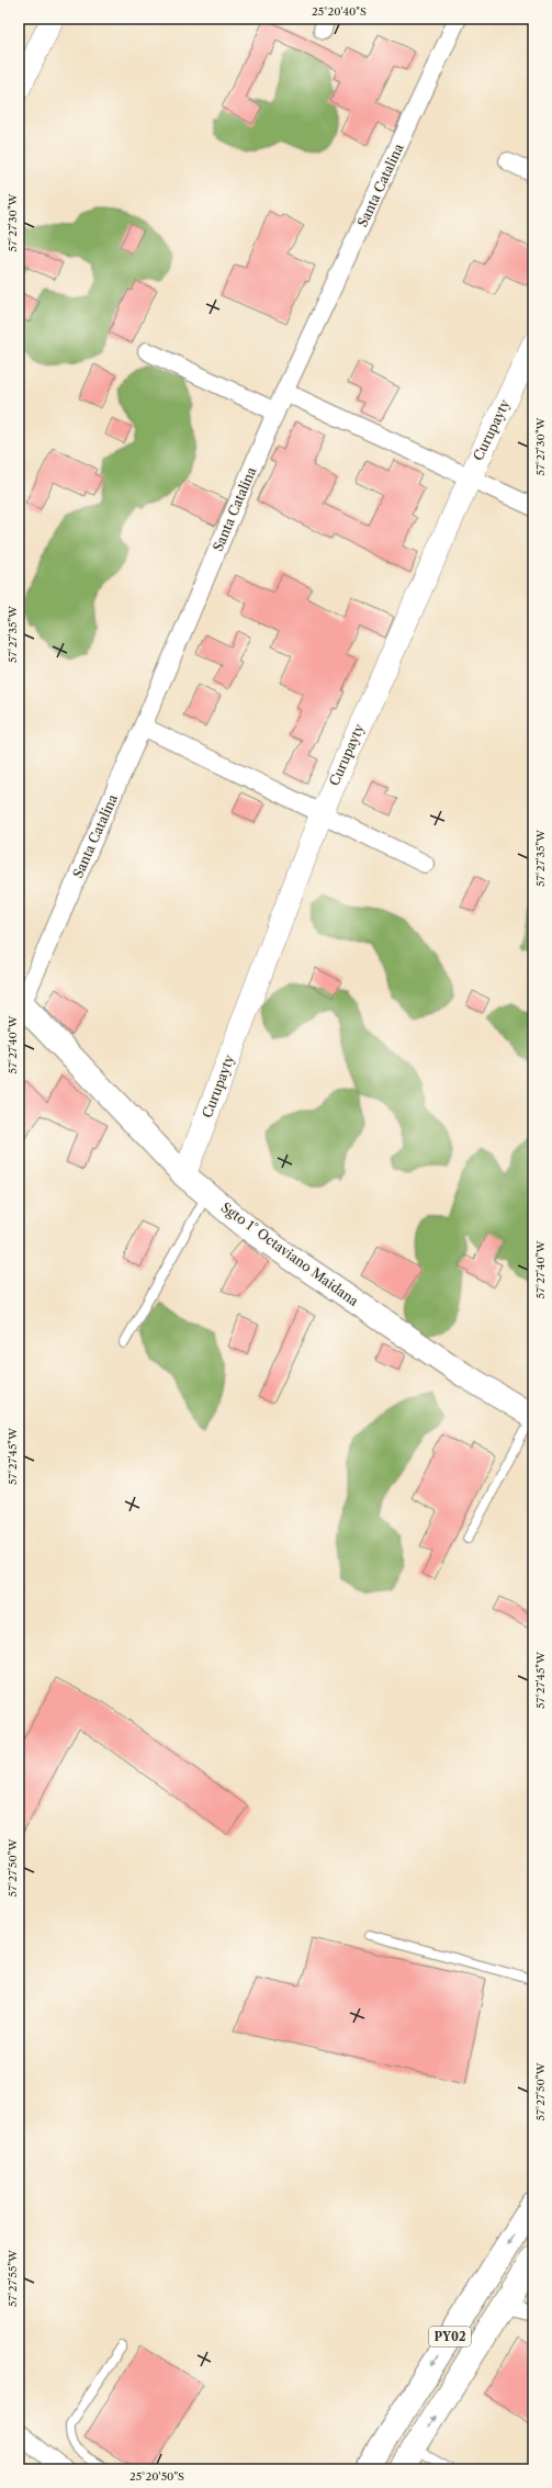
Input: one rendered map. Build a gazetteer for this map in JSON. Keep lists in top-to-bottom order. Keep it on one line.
{"streets":{"main road":["Sgto 1° Octaviano Maidana","PY02"],"street":["Santa Catalina","Curupayty"]},"crossings":[["Santa Catalina","Sgto 1° Octaviano Maidana"],["Curupayty","Sgto 1° Octaviano Maidana"]],"coordinates":["25°20'40\"S","57°27'30\"W","57°27'35\"W","57°27'40\"W","57°27'45\"W","57°27'50\"W","57°27'55\"W","25°20'50\"S"]}
